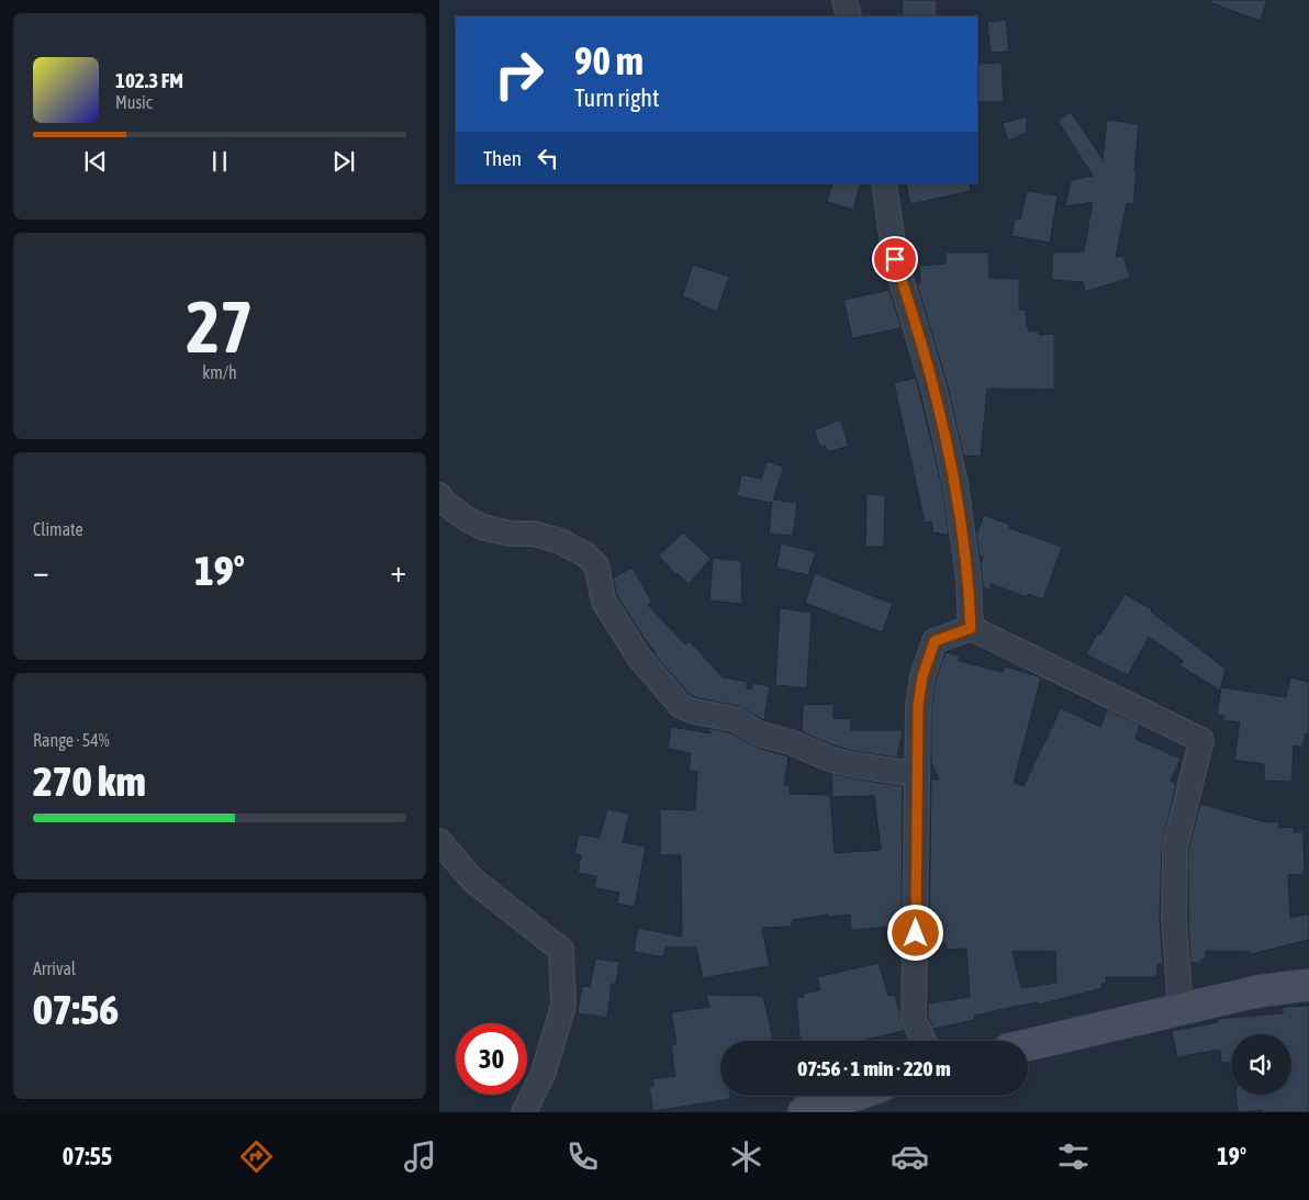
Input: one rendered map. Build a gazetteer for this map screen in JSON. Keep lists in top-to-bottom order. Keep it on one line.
{"page":{"turn":["90 m","Turn right"],"song":["102.3 FM","Music"],"then":"Then","tile":[["27","km/h"],"Climate",["Range · 54%","270 km"],["Arrival","07:56"]],"heat":["−","19°","+"],"limit":"30","trip":"07:56 · 1 min · 220 m","tabs":["07:55","19°"]}}
